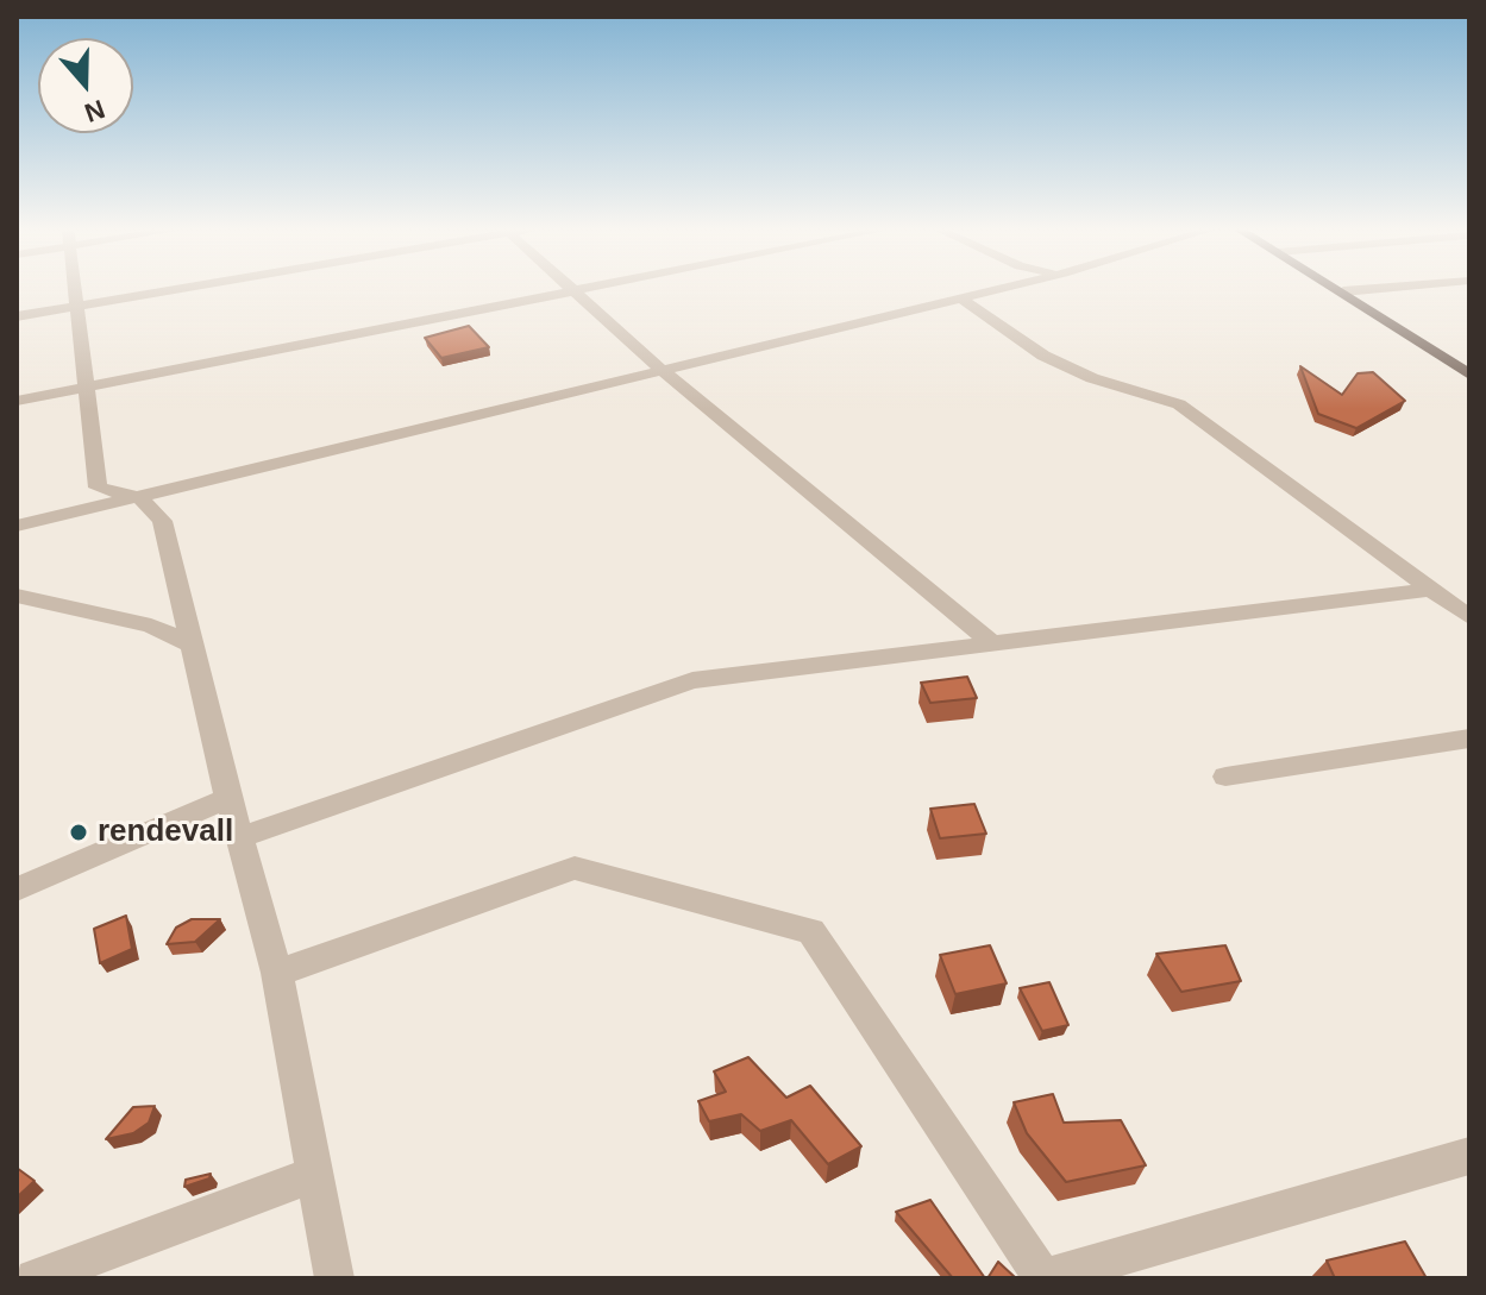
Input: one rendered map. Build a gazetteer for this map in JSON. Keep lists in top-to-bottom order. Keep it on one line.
{"places":["rendevall"],"north":"bottom"}
